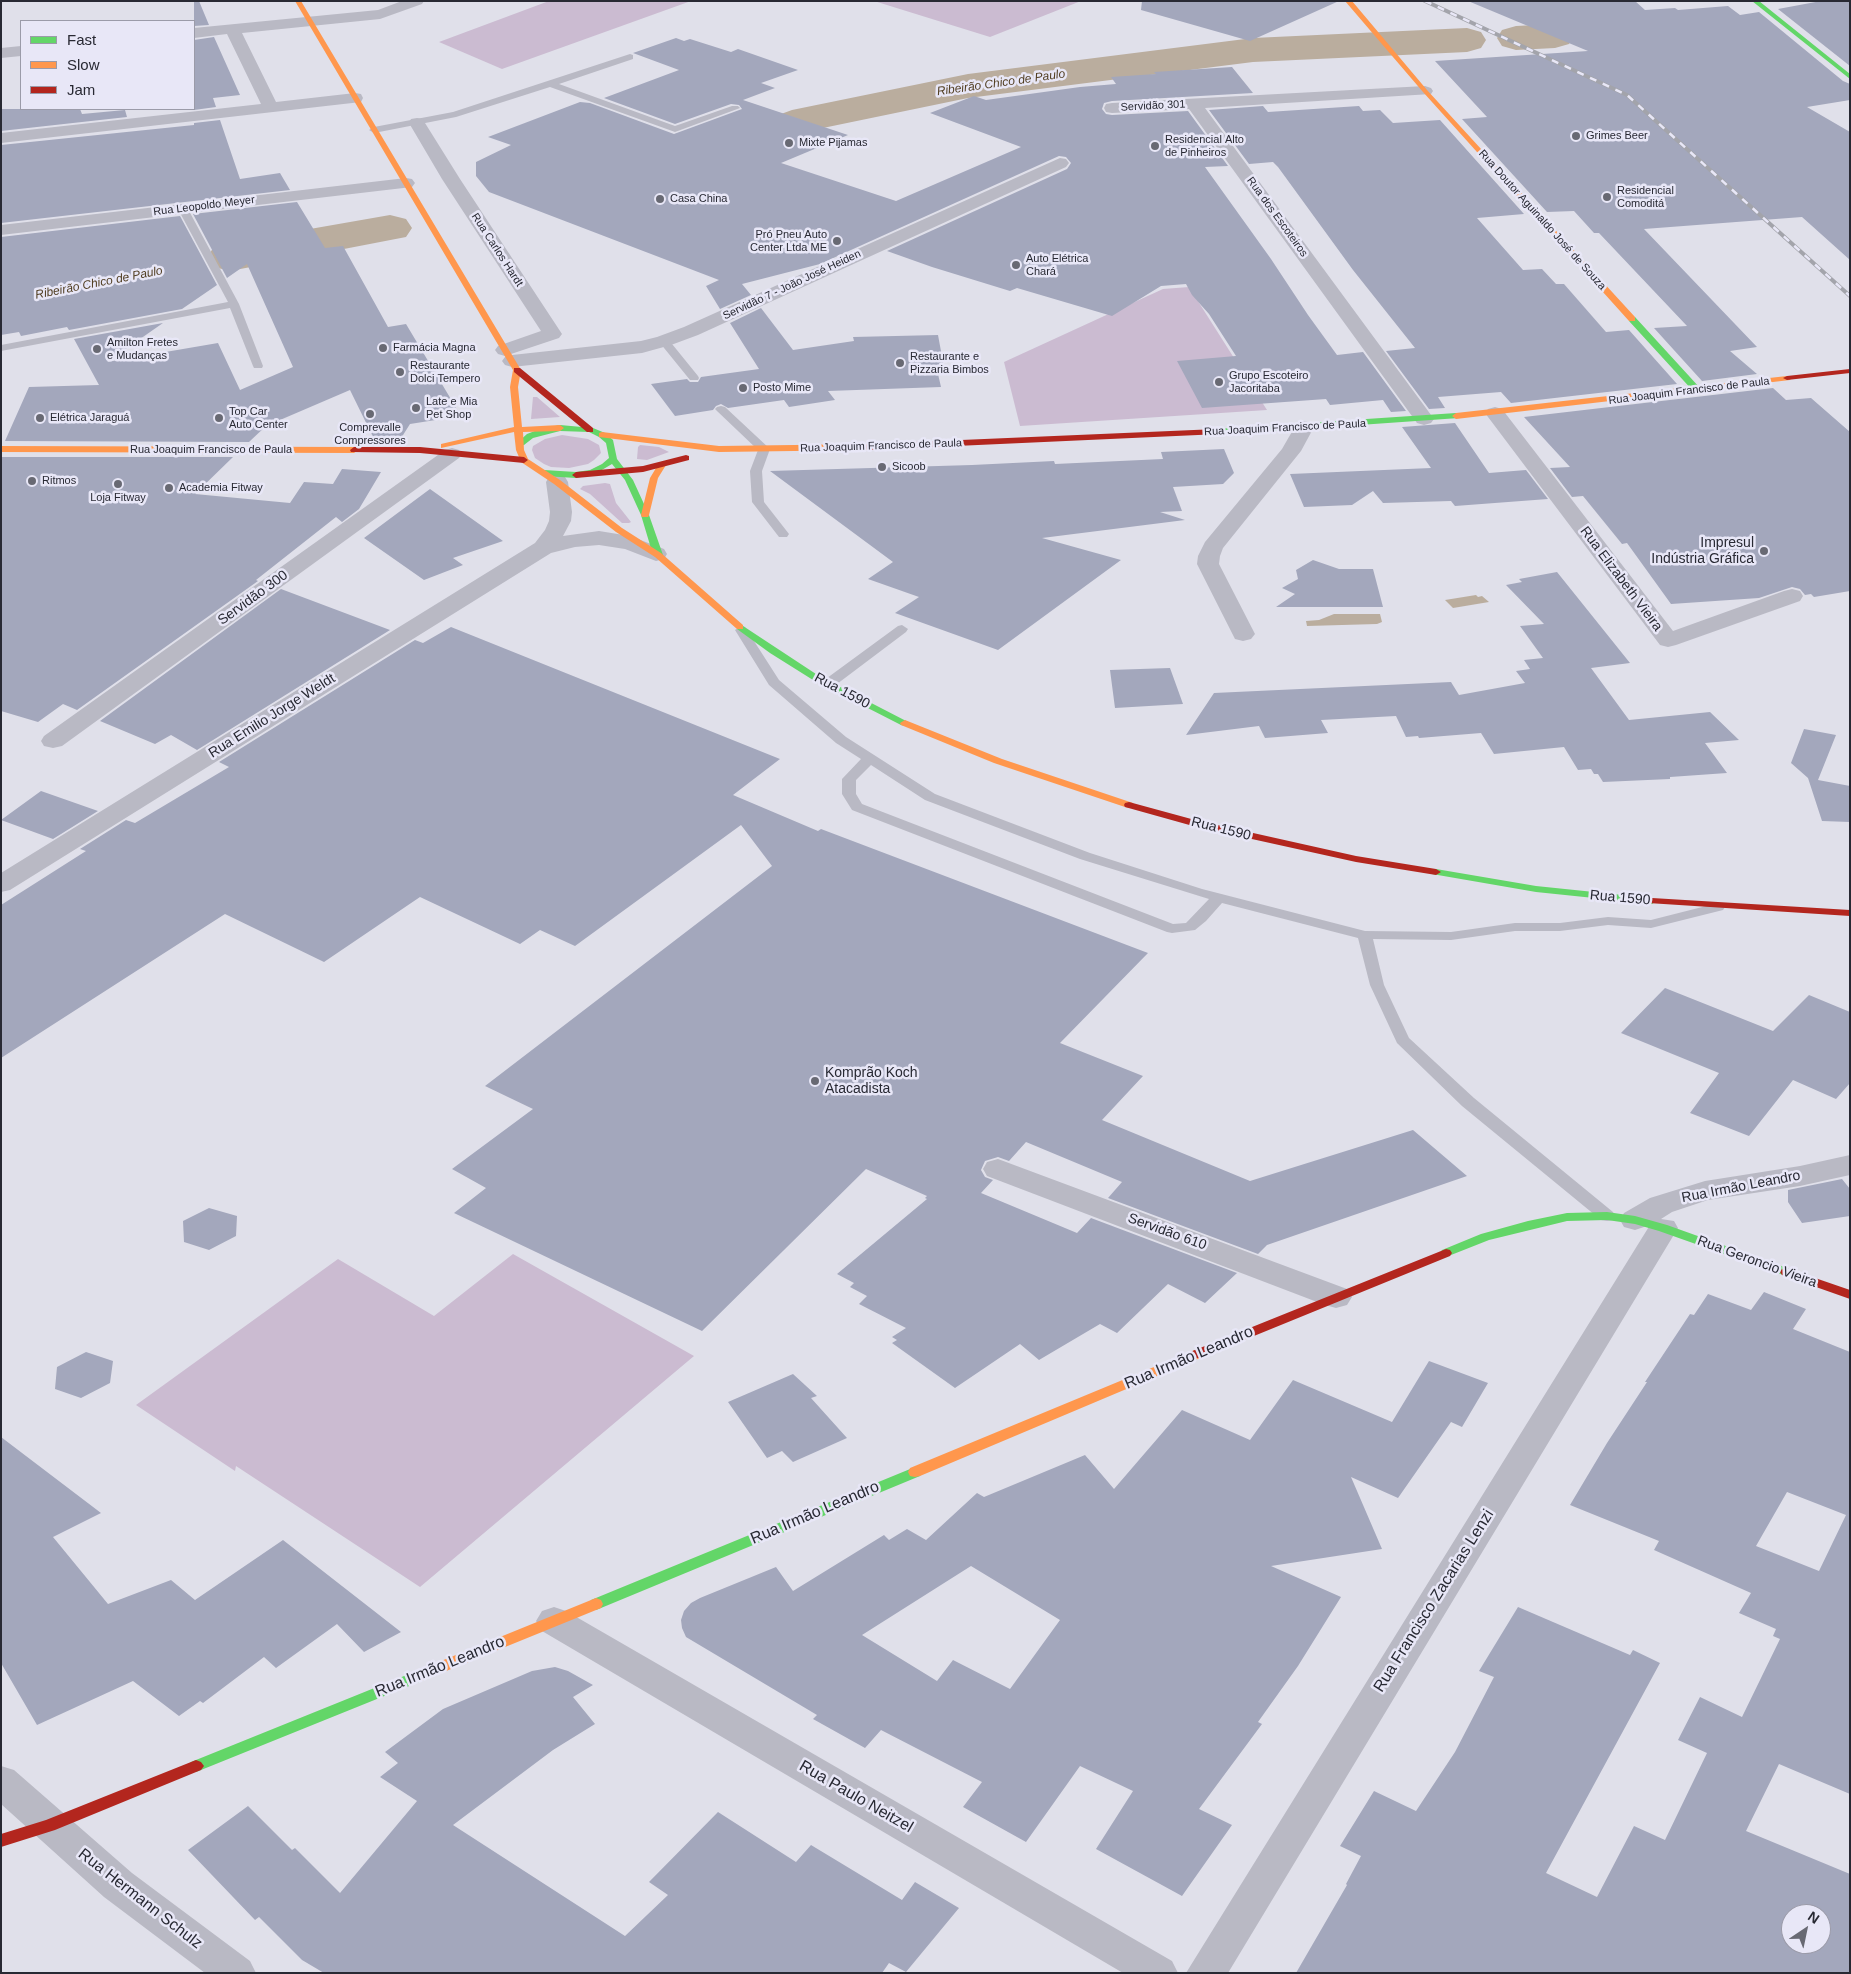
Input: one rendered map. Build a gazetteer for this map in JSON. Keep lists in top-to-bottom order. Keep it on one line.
{"streets":{"main road":["Rua Doutor Aguinaldo José de Souza","Rua Joaquim Francisco de Paula","Rua 1590","Rua Irmão Leandro","Rua Geroncio Vieira"],"street":["Servidão 301","Rua Leopoldo Meyer","Rua dos Escoteiros","Rua Carlos Hardt","Servidão 7 - João José Heiden","Rua Elizabeth Vieira","Servidão 300","Rua Emilio Jorge Weldt","Servidão 610","Rua Francisco Zacarias Lenzi","Rua Paulo Neitzel","Rua Hermann Schulz"]},"crossings":[["Servidão 301","Rua dos Escoteiros"],["Rua dos Escoteiros","Rua Joaquim Francisco de Paula"],["Rua Doutor Aguinaldo José de Souza","Rua Joaquim Francisco de Paula"],["Rua Carlos Hardt","Servidão 7 - João José Heiden"],["Rua Joaquim Francisco de Paula","Rua Elizabeth Vieira"],["Rua Joaquim Francisco de Paula","Servidão 300"],["Rua Joaquim Francisco de Paula","Rua 1590"],["Rua Joaquim Francisco de Paula","Rua Emilio Jorge Weldt"],["Rua 1590","Rua Emilio Jorge Weldt"],["Rua Irmão Leandro","Servidão 610"],["Rua Irmão Leandro","Rua Geroncio Vieira"],["Rua Irmão Leandro","Rua Francisco Zacarias Lenzi"],["Rua Irmão Leandro","Rua Paulo Neitzel"],["Rua Irmão Leandro","Rua Hermann Schulz"],["Rua Geroncio Vieira","Rua Francisco Zacarias Lenzi"]],"water":["Ribeirão Chico de Paulo"],"places":["Grimes Beer","Mixte Pijamas","Residencial Alto de Pinheiros","Residencial Comoditá","Casa China","Pró Pneu Auto Center Ltda ME","Auto Elétrica Chará","Farmácia Magna","Amilton Fretes e Mudanças","Restaurante e Pizzaria Bimbos","Restaurante Dolci Tempero","Grupo Escoteiro Jacoritaba","Posto Mime","Late e Mia Pet Shop","Comprevalle Compressores","Elétrica Jaraguá","Top Car Auto Center","Sicoob","Ritmos","Loja Fitway","Academia Fitway","Impresul Indústria Gráfica","Komprão Koch Atacadista"],"legend":["Fast","Slow","Jam"],"north":"top right"}
